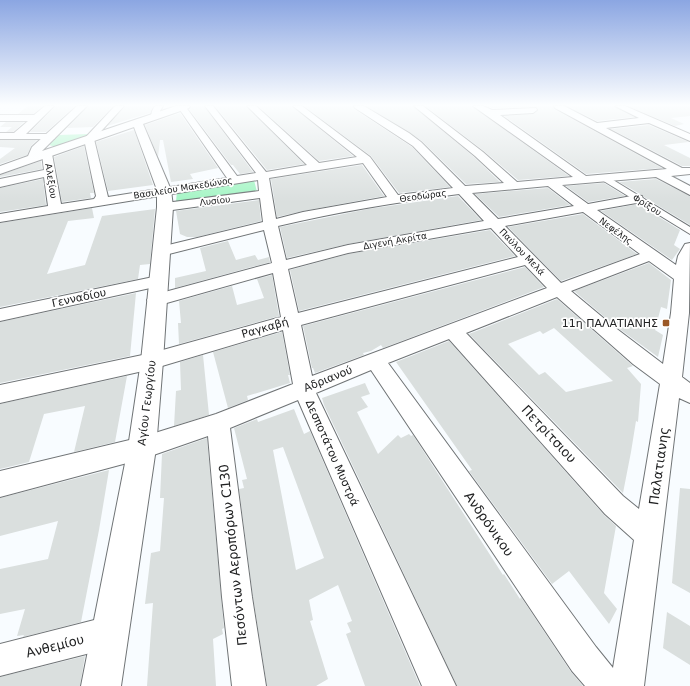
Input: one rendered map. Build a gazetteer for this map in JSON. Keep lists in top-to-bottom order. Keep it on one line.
{"streets":{"street":["Αλεξίου","Βασιλείου Μακεδώνος","Θεοδώρας","Λυσίου","Φρίξου","Νεφέλης","Διγενή Ακρίτα","Παύλου Μελά","Γενναδίου","Ραγκαβή","Αδριανού","Αγίου Γεωργίου","Πετρίτσιου","Δεσποτάτου Μυστρά","Παλατιανης","Ανδρόνικου","Πεσόντων Αεροπόρων C130","Ανθεμίου"]},"crossings":[["Αλεξίου","Βασιλείου Μακεδώνος"],["Βασιλείου Μακεδώνος","Λυσίου"],["Βασιλείου Μακεδώνος","Αγίου Γεωργίου"],["Βασιλείου Μακεδώνος","Δεσποτάτου Μυστρά"],["Θεοδώρας","Φρίξου"],["Θεοδώρας","Νεφέλης"],["Θεοδώρας","Παύλου Μελά"],["Θεοδώρας","Αγίου Γεωργίου"],["Θεοδώρας","Δεσποτάτου Μυστρά"],["Λυσίου","Αγίου Γεωργίου"],["Λυσίου","Δεσποτάτου Μυστρά"],["Φρίξου","Διγενή Ακρίτα"],["Νεφέλης","Διγενή Ακρίτα"],["Νεφέλης","Αδριανού"],["Νεφέλης","Παλατιανης"],["Διγενή Ακρίτα","Παύλου Μελά"],["Διγενή Ακρίτα","Αγίου Γεωργίου"],["Διγενή Ακρίτα","Δεσποτάτου Μυστρά"],["Παύλου Μελά","Ραγκαβή"],["Παύλου Μελά","Αδριανού"],["Παύλου Μελά","Παλατιανης"],["Γενναδίου","Αγίου Γεωργίου"],["Ραγκαβή","Αγίου Γεωργίου"],["Ραγκαβή","Δεσποτάτου Μυστρά"],["Αδριανού","Αγίου Γεωργίου"],["Αδριανού","Πετρίτσιου"],["Αδριανού","Δεσποτάτου Μυστρά"],["Αδριανού","Ανδρόνικου"],["Αδριανού","Πεσόντων Αεροπόρων C130"],["Αγίου Γεωργίου","Ανθεμίου"],["Πετρίτσιου","Παλατιανης"]],"places":{"transit":["11η ΠΑΛΑΤΙΑΝΗΣ"]}}
